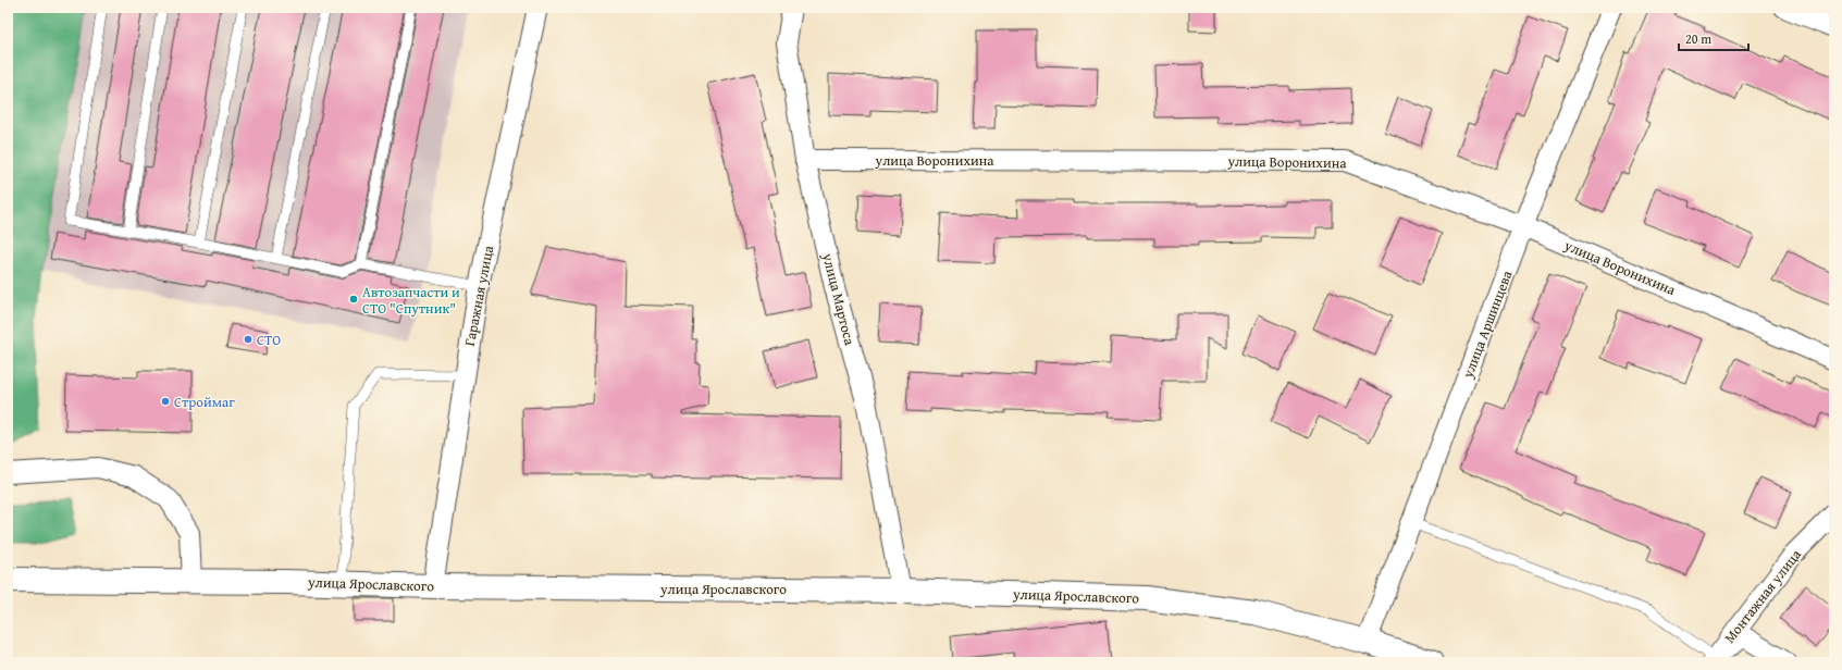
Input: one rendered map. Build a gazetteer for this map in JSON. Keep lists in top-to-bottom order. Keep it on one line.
{"streets":{"street":["улица Воронихина","Гаражная улица","улица Мартоса","улица Аршинцева","улица Ярославского","Монтажная улица"]},"crossings":[["улица Воронихина","улица Мартоса"],["улица Воронихина","улица Аршинцева"],["Гаражная улица","улица Ярославского"],["улица Мартоса","улица Ярославского"],["улица Аршинцева","улица Ярославского"]],"places":["Автозапчасти и СТО \"Спутник\"","СТО","Строймаг"],"scale_bar":"20 m"}
